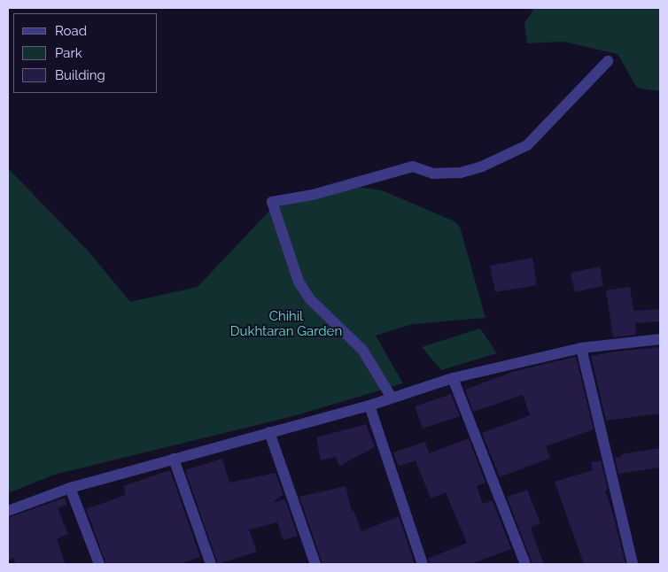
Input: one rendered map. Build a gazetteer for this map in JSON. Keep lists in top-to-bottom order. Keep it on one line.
{"parks":["Chihil Dukhtaran Garden"],"legend":["Road","Park","Building"]}
